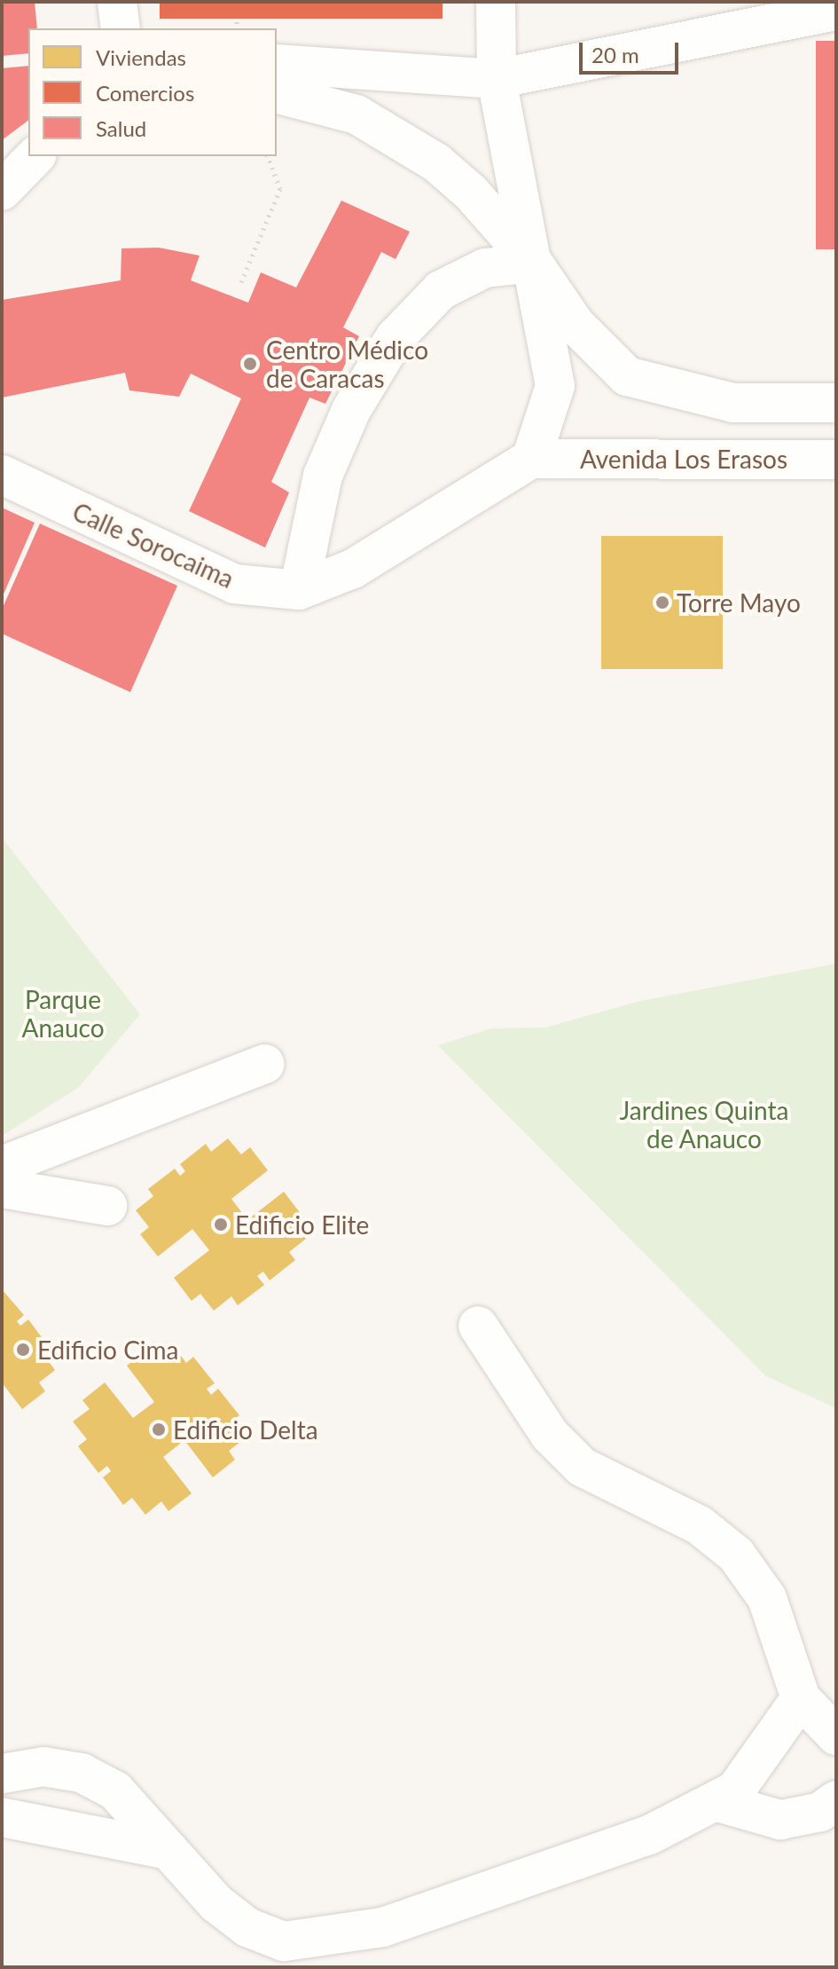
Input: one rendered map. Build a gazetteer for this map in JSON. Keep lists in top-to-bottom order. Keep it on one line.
{"streets":{"street":["Avenida Los Erasos","Calle Sorocaima"]},"crossings":[["Avenida Los Erasos","Calle Sorocaima"]],"parks":["Parque Anauco","Jardines Quinta de Anauco"],"places":["Centro Médico de Caracas","Torre Mayo","Edificio Elite","Edificio Cima","Edificio Delta"],"legend":["Viviendas","Comercios","Salud"],"scale_bar":"20 m"}
